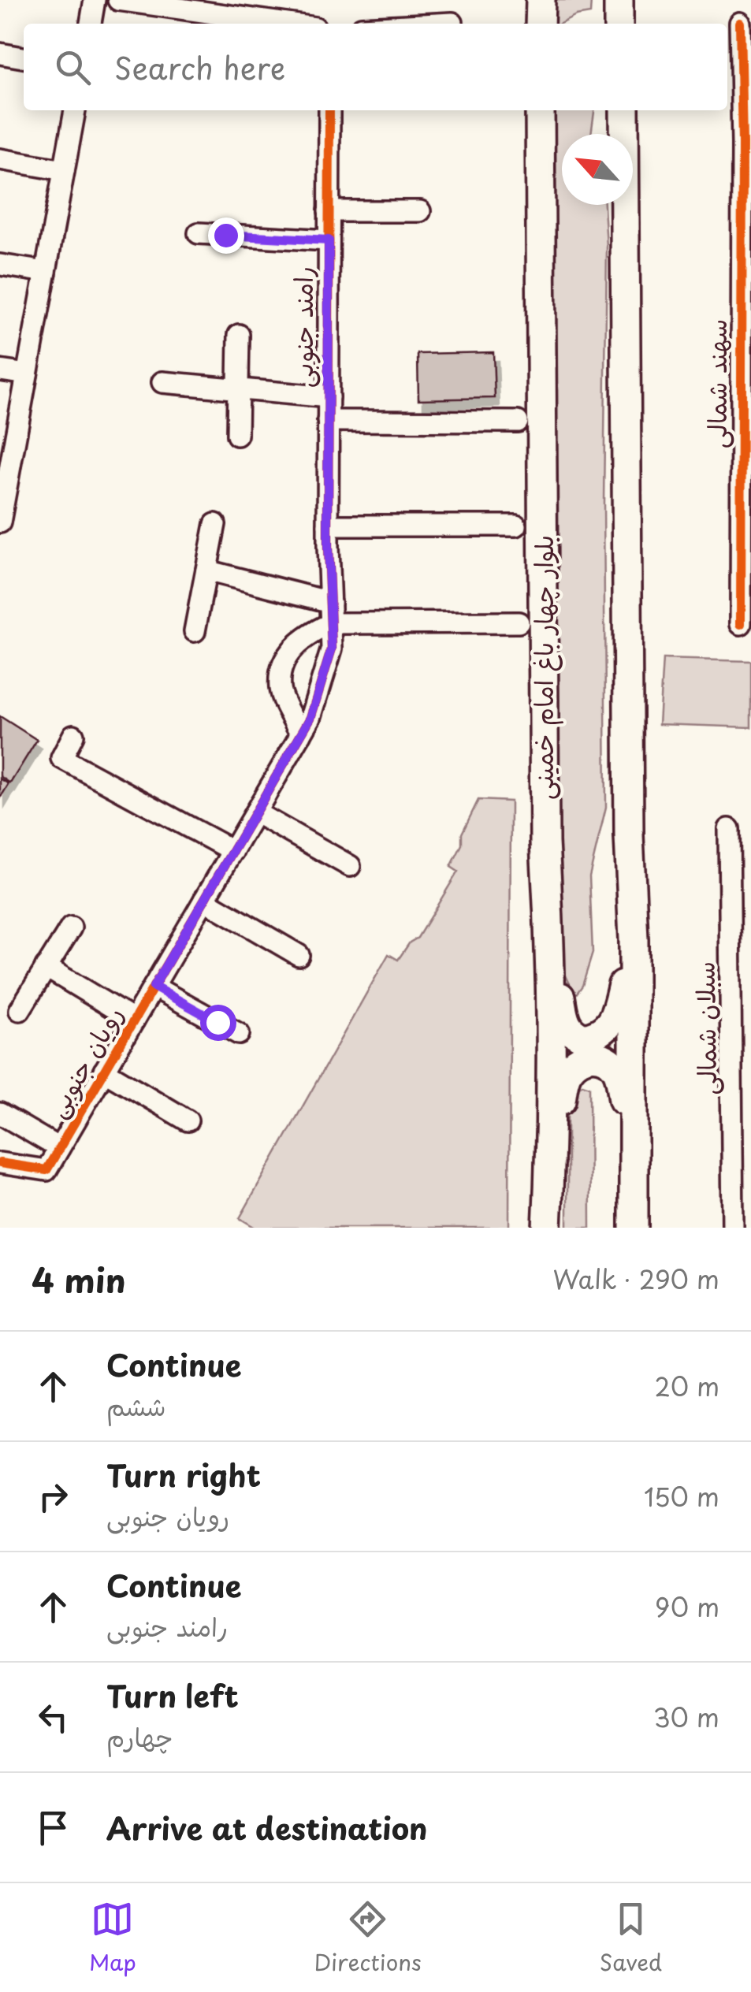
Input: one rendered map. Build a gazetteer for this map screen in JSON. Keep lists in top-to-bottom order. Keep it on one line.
{"streets":{"main road":["بلوار چهار باغ امام خمینی"],"street":["رامند جنوبی","سهند شمالی","سبلان شمالی","رویان جنوبی"]},"crossings":[["رامند جنوبی","رویان جنوبی"]],"north":"top left","page":{"search":"Search here","heading":["4 min","Walk · 290 m"],"list":[["Continue","ششم","20 m"],["Turn right","رویان جنوبی","150 m"],["Continue","رامند جنوبی","90 m"],["Turn left","چهارم","30 m"],"Arrive at destination"],"nav":["Map","Directions","Saved"]}}
